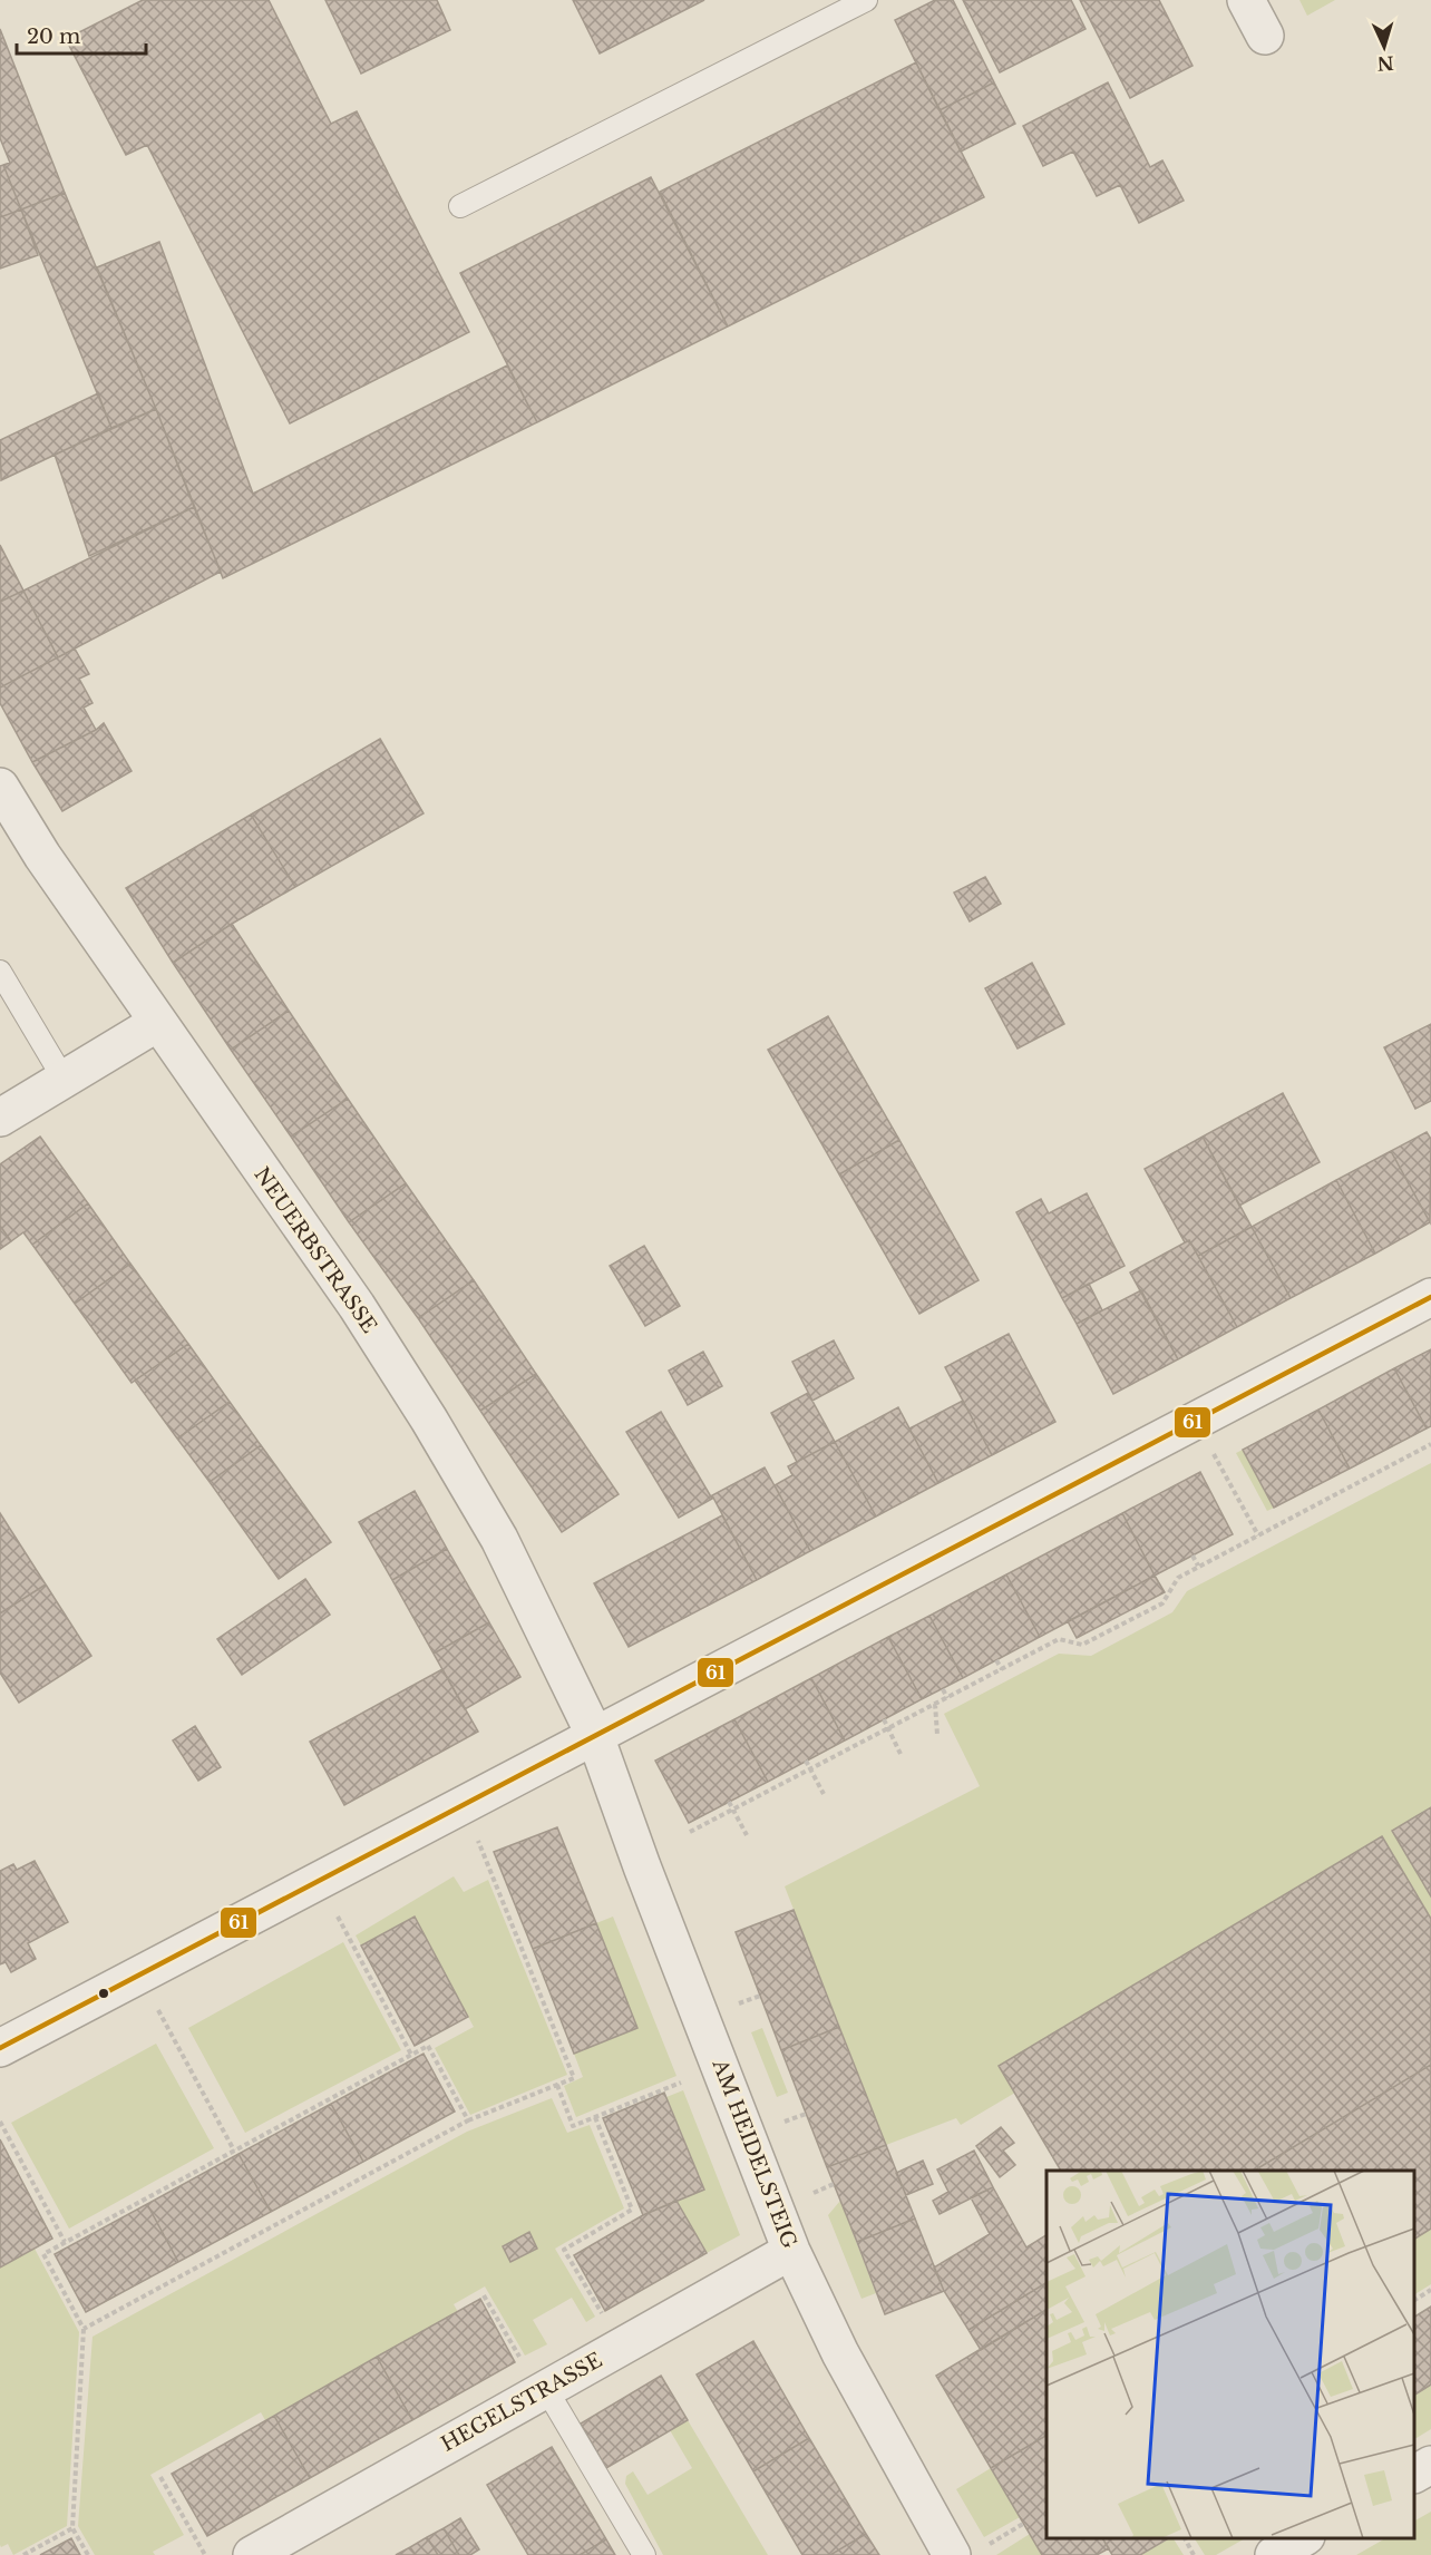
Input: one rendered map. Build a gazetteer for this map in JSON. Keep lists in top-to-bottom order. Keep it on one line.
{"streets":{"street":["NEUERBSTRASSE","AM HEIDELSTEIG","HEGELSTRASSE"]},"crossings":[["NEUERBSTRASSE","AM HEIDELSTEIG"],["AM HEIDELSTEIG","HEGELSTRASSE"]],"lines":["transit line 61"],"scale_bar":"20 m","north":"bottom"}
